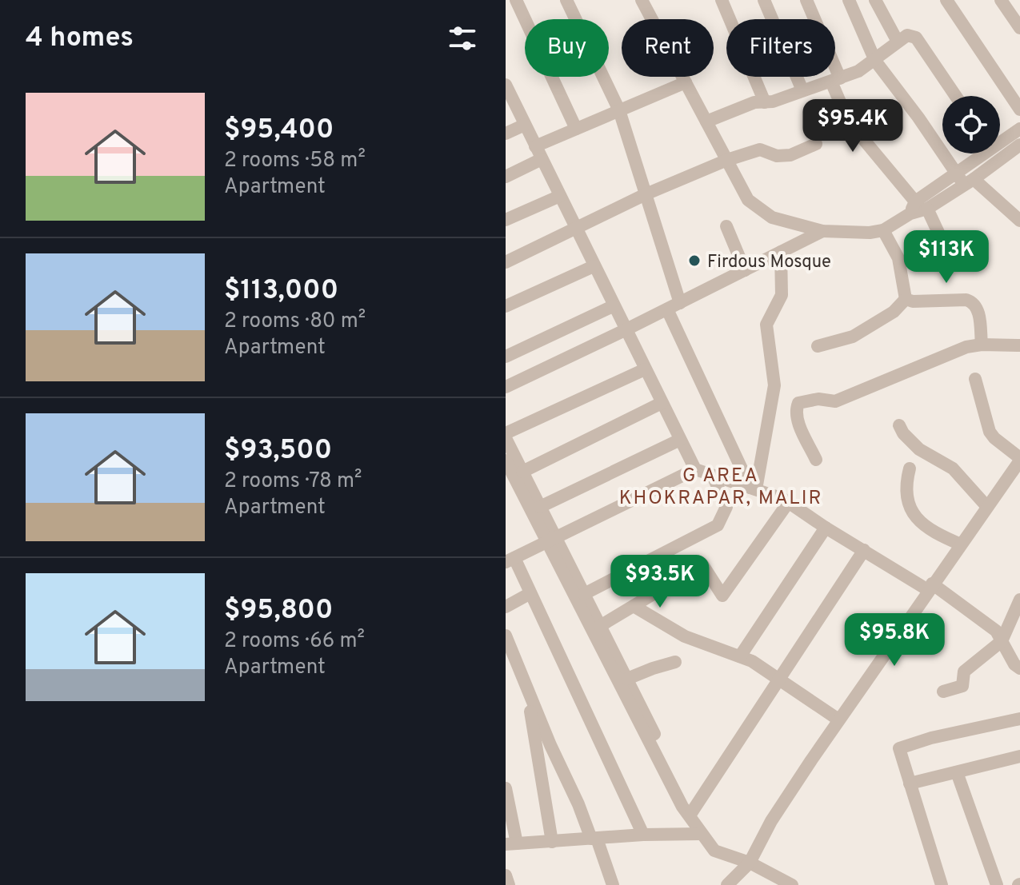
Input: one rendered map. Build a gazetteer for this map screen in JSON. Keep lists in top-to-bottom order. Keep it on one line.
{"districts":["G AREA KHOKRAPAR, MALIR"],"places":["Firdous Mosque"],"page":{"heading":"4 homes","chip":["Buy","Rent","Filters"],"list":[{"name":"$95,400","note":"2 rooms · 58 m² · Apartment"},{"name":"$113,000","note":"2 rooms · 80 m² · Apartment"},{"name":"$93,500","note":"2 rooms · 78 m² · Apartment"},{"name":"$95,800","note":"2 rooms · 66 m² · Apartment"}],"price":["$95.4K","$113K","$93.5K","$95.8K"]}}
